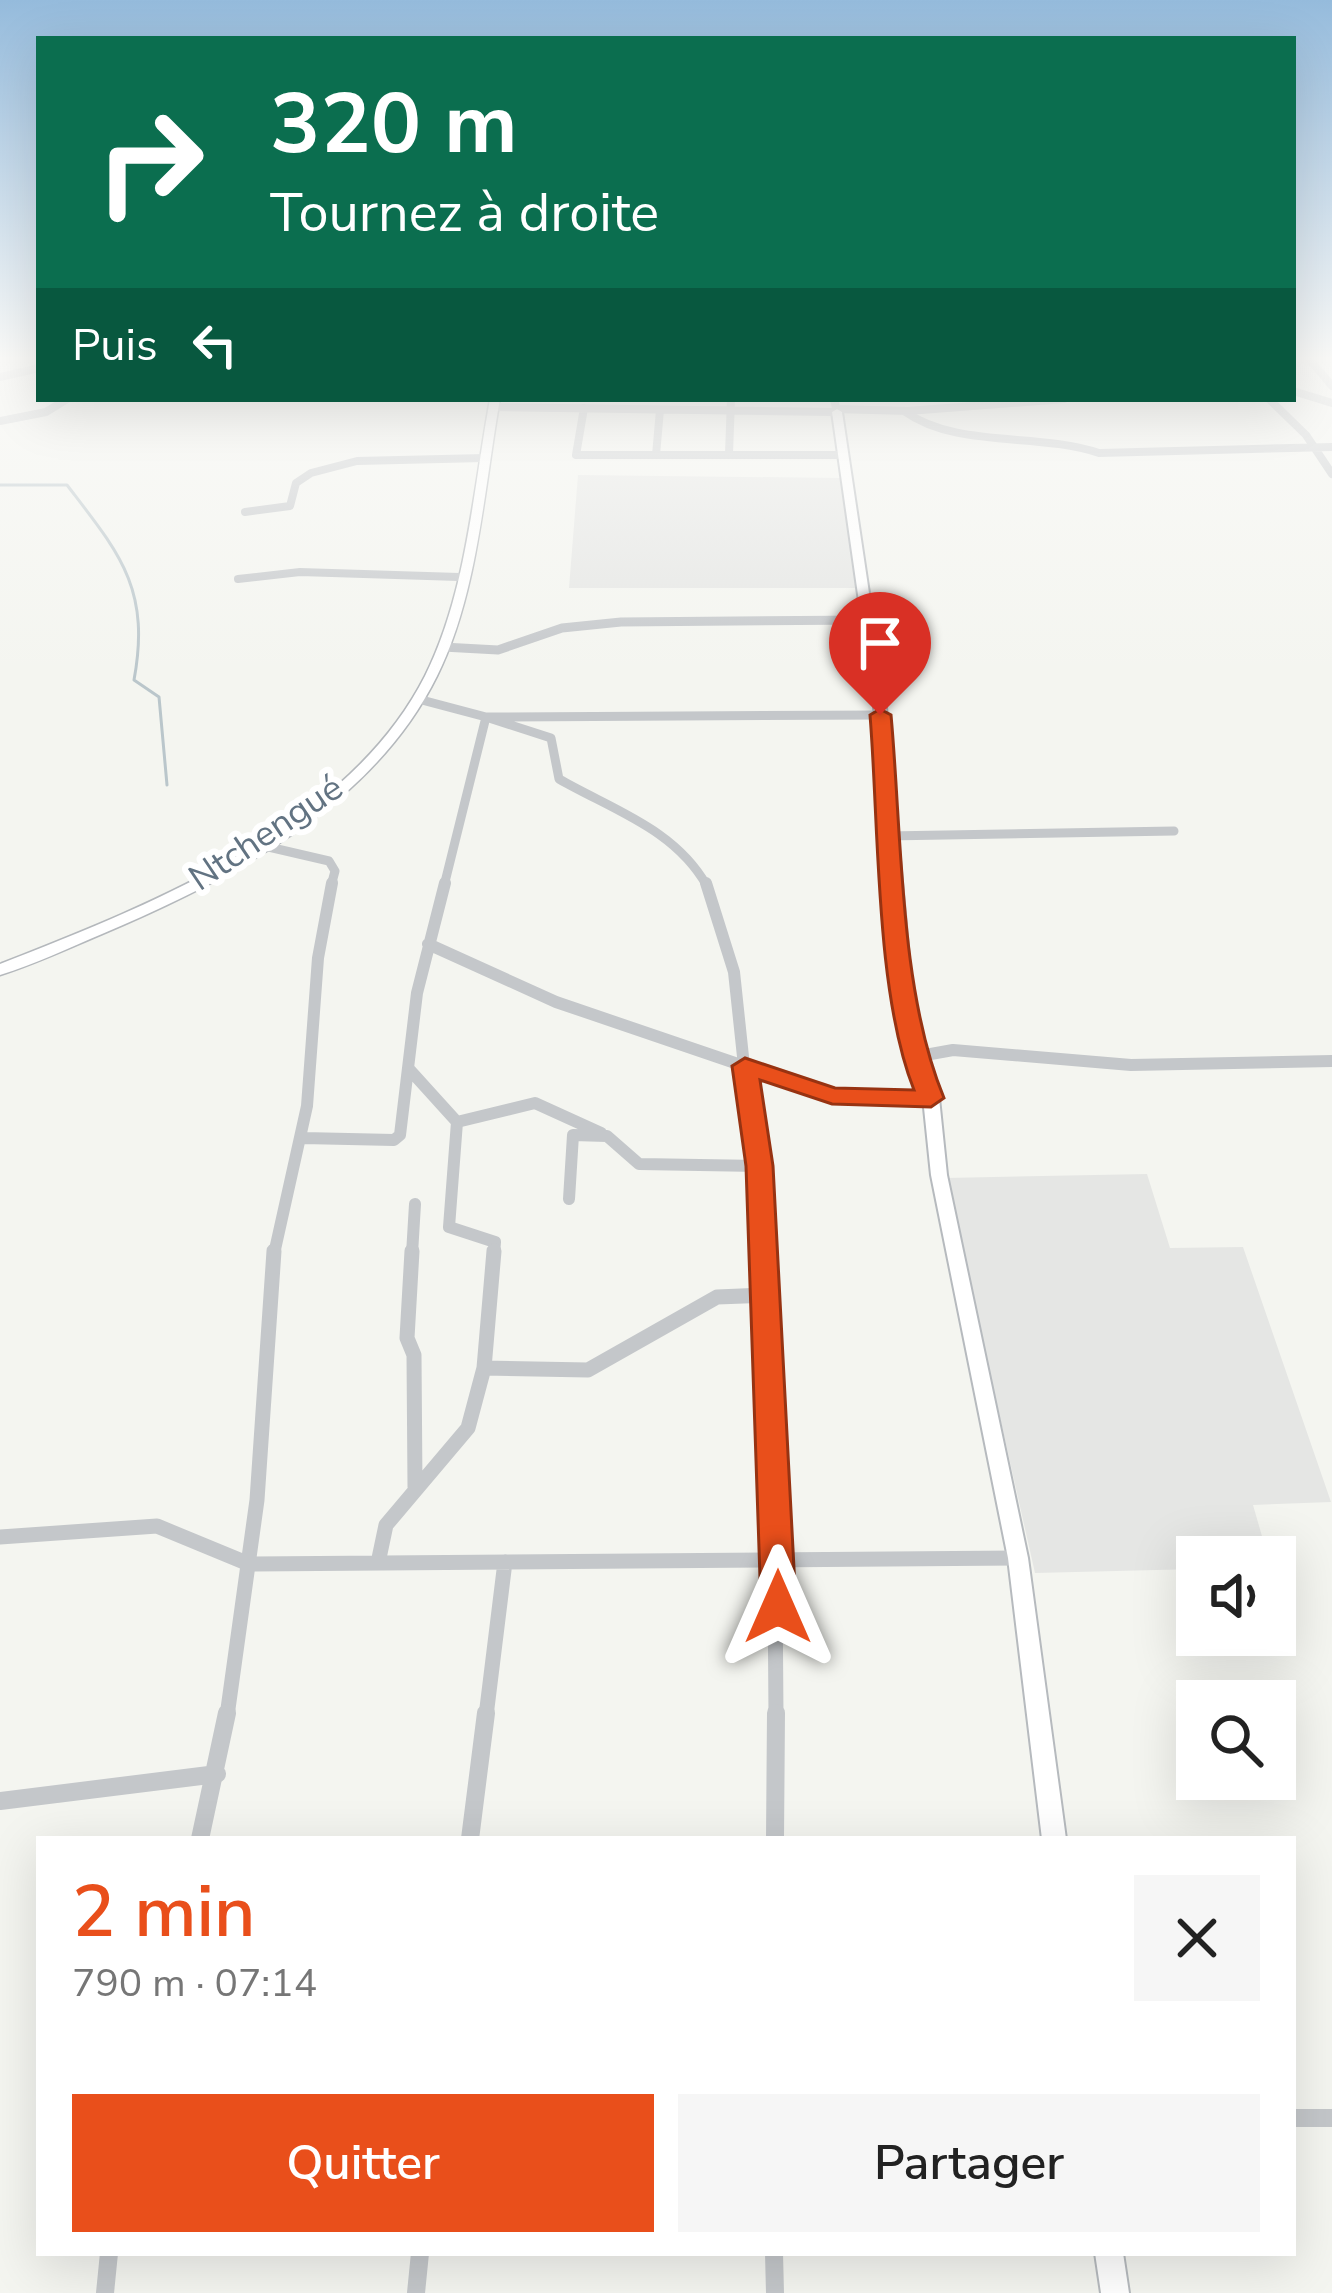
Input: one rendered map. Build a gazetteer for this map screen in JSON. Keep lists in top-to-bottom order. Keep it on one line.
{"streets":{"main road":["Ntchengué"]},"page":{"turn":["320 m","Tournez à droite"],"then":"Puis","heading":["2 min","790 m · 07:14"],"buttons":["Quitter","Partager"]}}
